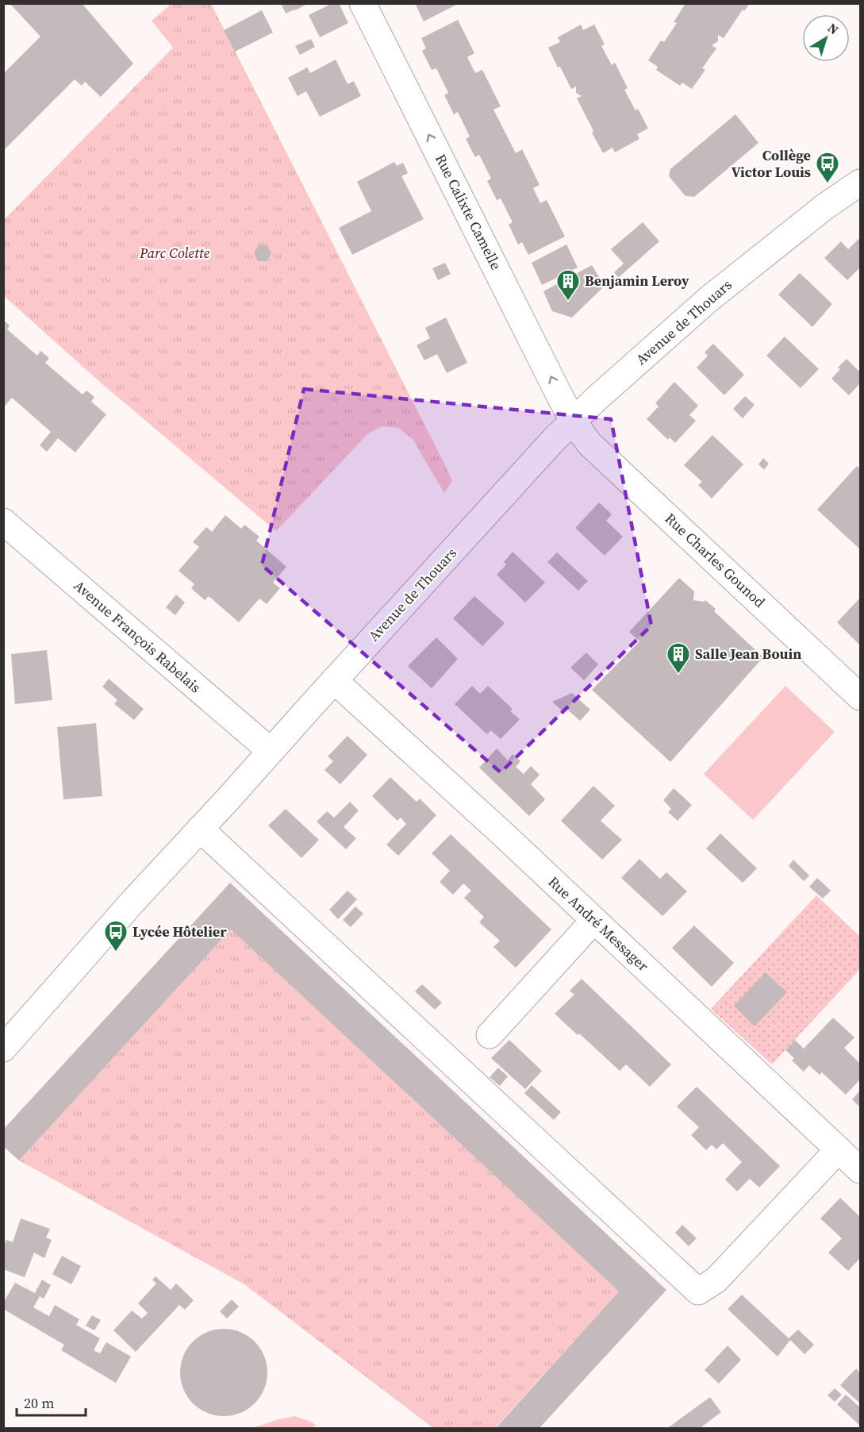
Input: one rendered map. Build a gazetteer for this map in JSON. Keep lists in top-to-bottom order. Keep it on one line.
{"streets":{"street":["Rue Calixte Camelle","Avenue de Thouars","Rue Charles Gounod","Avenue François Rabelais","Rue André Messager"]},"crossings":[["Rue Calixte Camelle","Avenue de Thouars"],["Rue Calixte Camelle","Rue Charles Gounod"],["Avenue de Thouars","Rue Charles Gounod"],["Avenue de Thouars","Avenue François Rabelais"],["Avenue de Thouars","Rue André Messager"]],"one_way":["Rue Calixte Camelle"],"parks":["Parc Colette"],"places":{"bus stop":["Collège Victor Louis","Lycée Hôtelier"],"building":["Benjamin Leroy","Salle Jean Bouin"]},"scale_bar":"20 m","north":"top right"}
